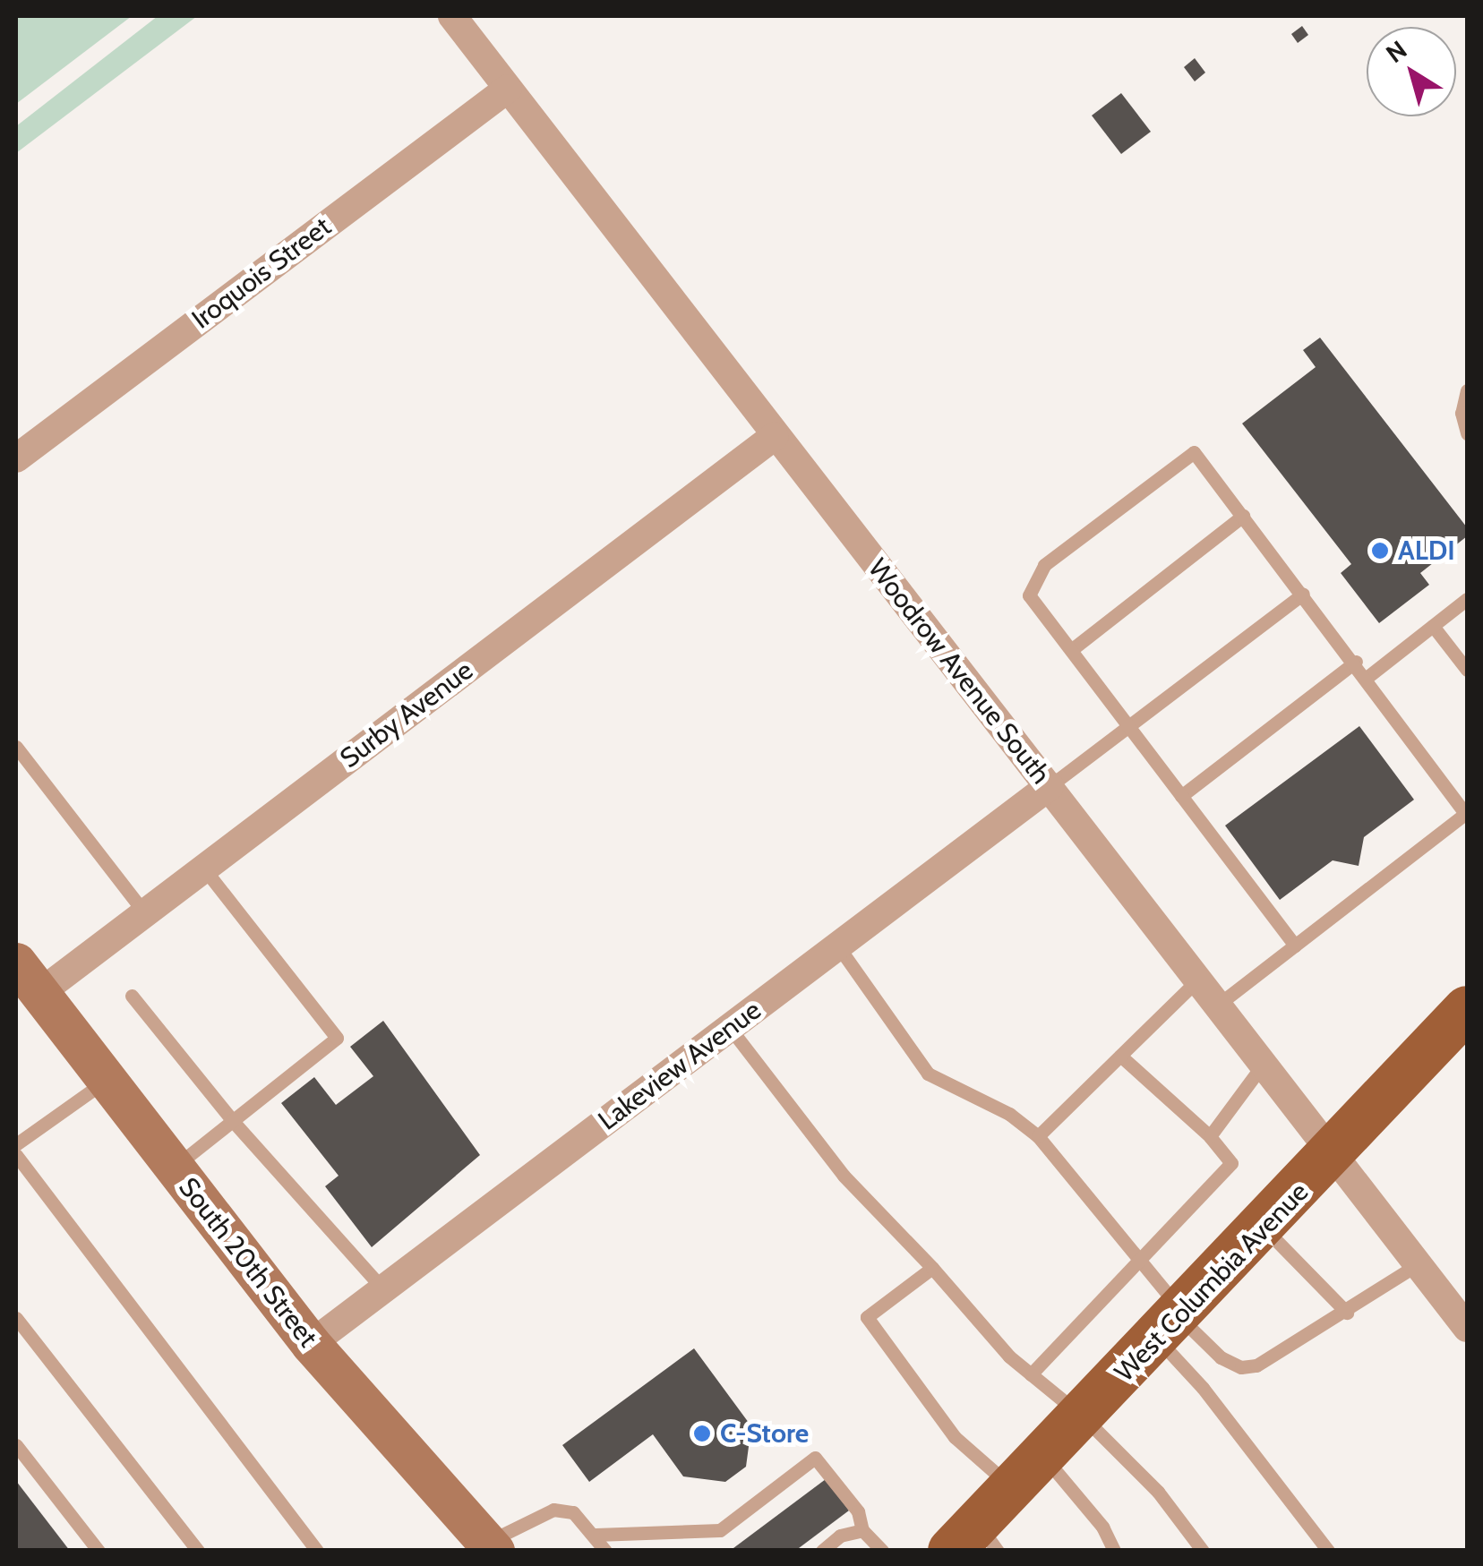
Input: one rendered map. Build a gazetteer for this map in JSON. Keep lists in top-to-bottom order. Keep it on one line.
{"streets":{"main road":["South 20th Street","West Columbia Avenue"],"street":["Iroquois Street","Woodrow Avenue South","Surby Avenue","Lakeview Avenue"]},"crossings":[["Iroquois Street","Woodrow Avenue South"],["Woodrow Avenue South","Surby Avenue"],["Woodrow Avenue South","Lakeview Avenue"],["Woodrow Avenue South","West Columbia Avenue"],["Surby Avenue","South 20th Street"],["Lakeview Avenue","South 20th Street"]],"places":["ALDI","C-Store"],"north":"top left"}
